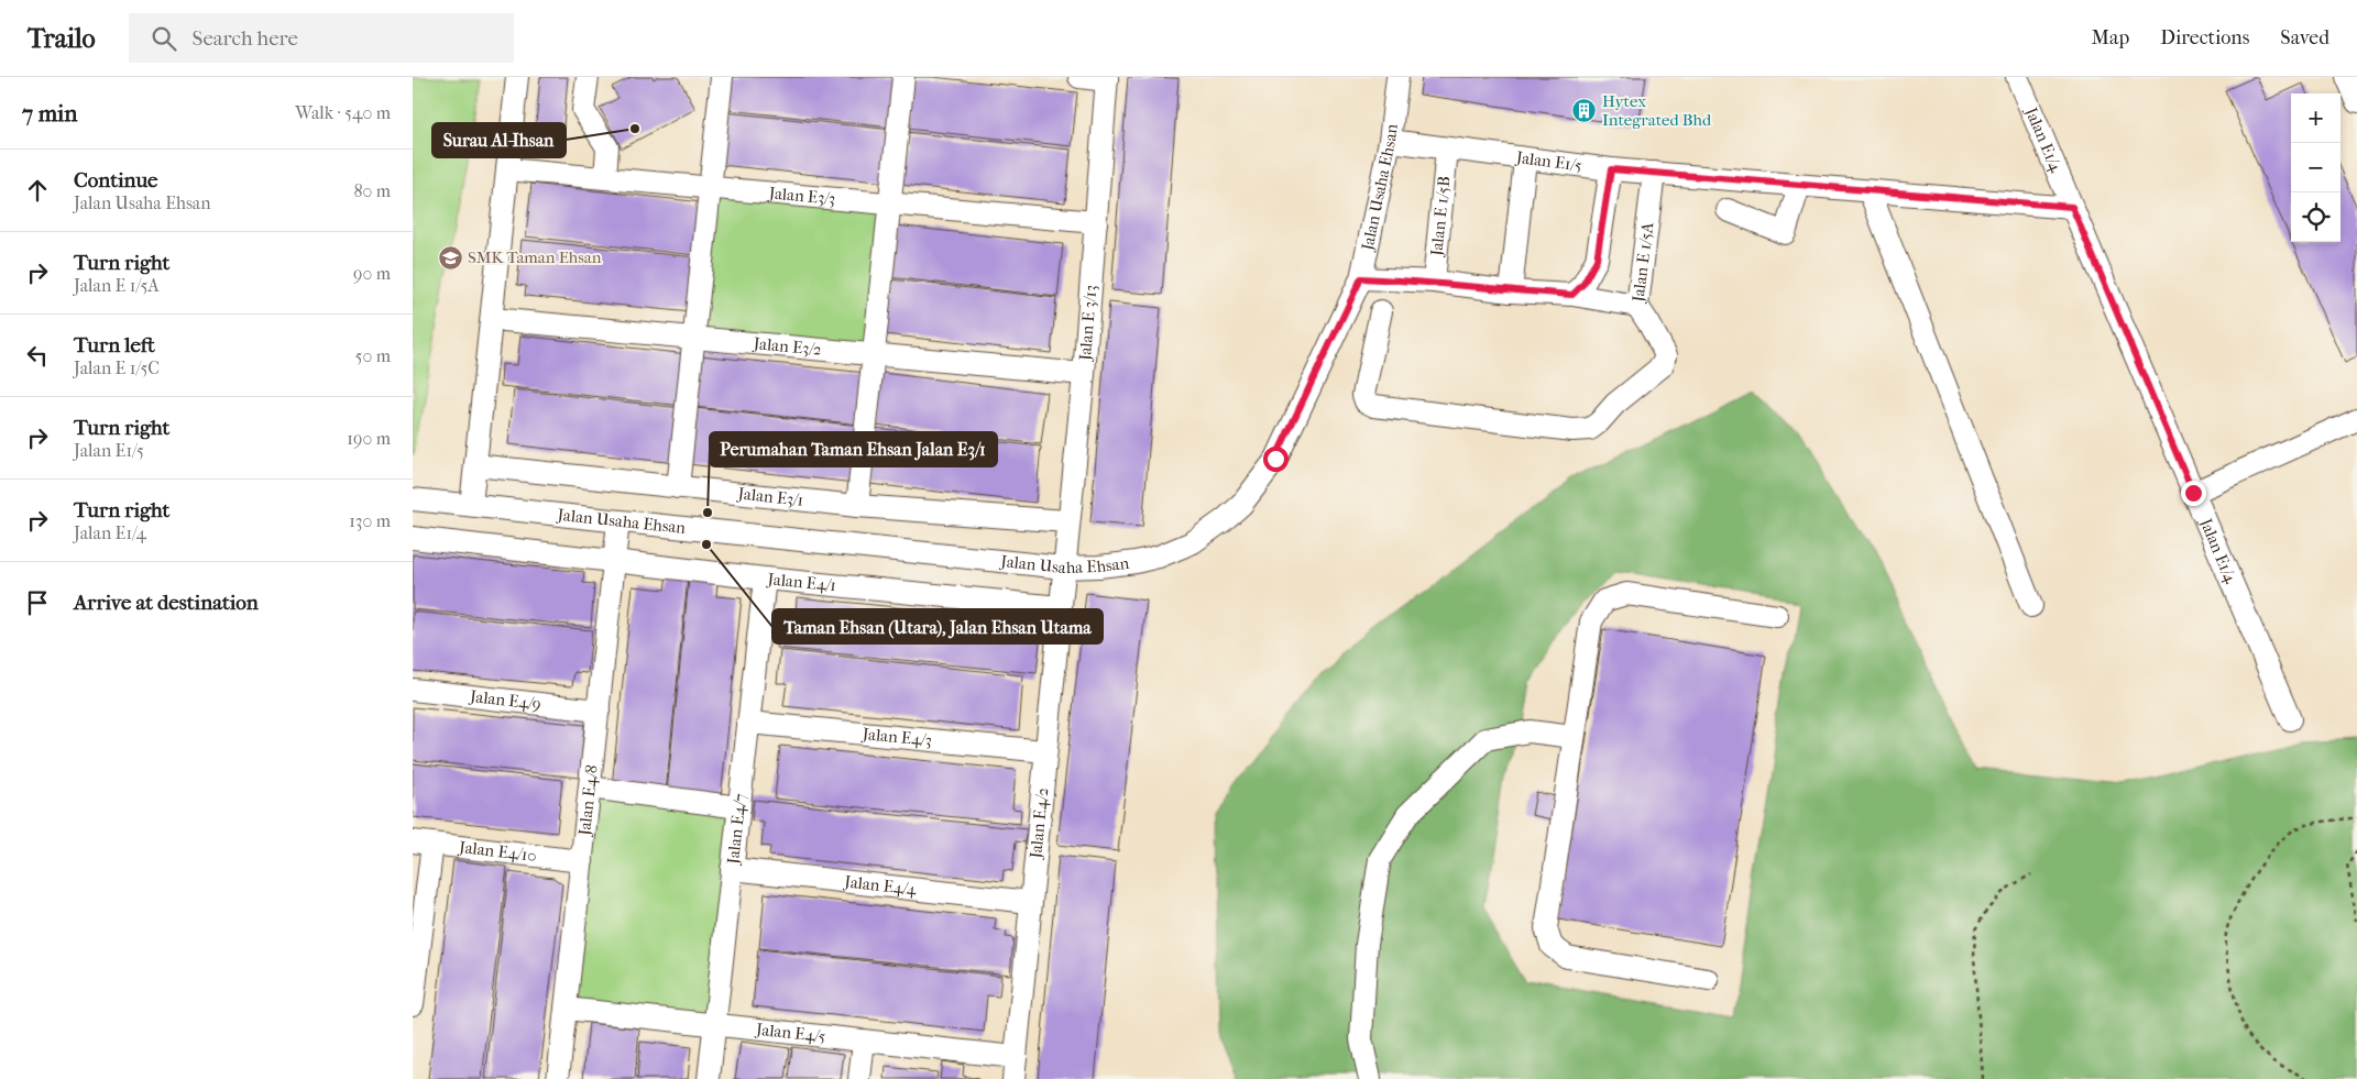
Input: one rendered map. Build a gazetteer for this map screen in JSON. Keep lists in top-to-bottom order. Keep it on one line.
{"streets":{"street":["Jalan E1/4","Jalan E1/5","Jalan Usaha Ehsan","Jalan E3/3","Jalan E 1/5B","Jalan E 1/5A","Jalan E 3/13","Jalan E3/2","Jalan E3/1","Jalan E4/1","Jalan E4/9","Jalan E4/3","Jalan E4/8","Jalan E4/2","Jalan E4/7","Jalan E4/10","Jalan E4/4","Jalan E4/5"]},"crossings":[["Jalan E1/4","Jalan E1/5"],["Jalan E1/5","Jalan Usaha Ehsan"],["Jalan E1/5","Jalan E 1/5B"],["Jalan E1/5","Jalan E 1/5A"],["Jalan Usaha Ehsan","Jalan E 1/5A"],["Jalan Usaha Ehsan","Jalan E 3/13"],["Jalan Usaha Ehsan","Jalan E4/8"],["Jalan Usaha Ehsan","Jalan E4/2"],["Jalan E3/3","Jalan E 3/13"],["Jalan E 1/5B","Jalan E 1/5A"],["Jalan E 3/13","Jalan E3/2"],["Jalan E 3/13","Jalan E3/1"],["Jalan E 3/13","Jalan E4/2"],["Jalan E4/1","Jalan E4/8"],["Jalan E4/1","Jalan E4/2"],["Jalan E4/1","Jalan E4/7"],["Jalan E4/9","Jalan E4/8"],["Jalan E4/3","Jalan E4/2"],["Jalan E4/3","Jalan E4/7"],["Jalan E4/8","Jalan E4/10"],["Jalan E4/8","Jalan E4/5"],["Jalan E4/2","Jalan E4/4"],["Jalan E4/2","Jalan E4/5"],["Jalan E4/7","Jalan E4/4"],["Jalan E4/7","Jalan E4/5"]],"places":{"building":["Hytex Integrated Bhd"],"other":["Surau Al-Ihsan","Perumahan Taman Ehsan Jalan E3/1","Taman Ehsan (Utara), Jalan Ehsan Utama"],"school or university":["SMK Taman Ehsan"]},"page":{"header":"Trailo","search":"Search here","nav":["Map","Directions","Saved"],"heading":["7 min","Walk · 540 m"],"map_buttons":["+","−"],"list":[["Continue","Jalan Usaha Ehsan","80 m"],["Turn right","Jalan E 1/5A","90 m"],["Turn left","Jalan E 1/5C","50 m"],["Turn right","Jalan E1/5","190 m"],["Turn right","Jalan E1/4","130 m"],"Arrive at destination"]}}
